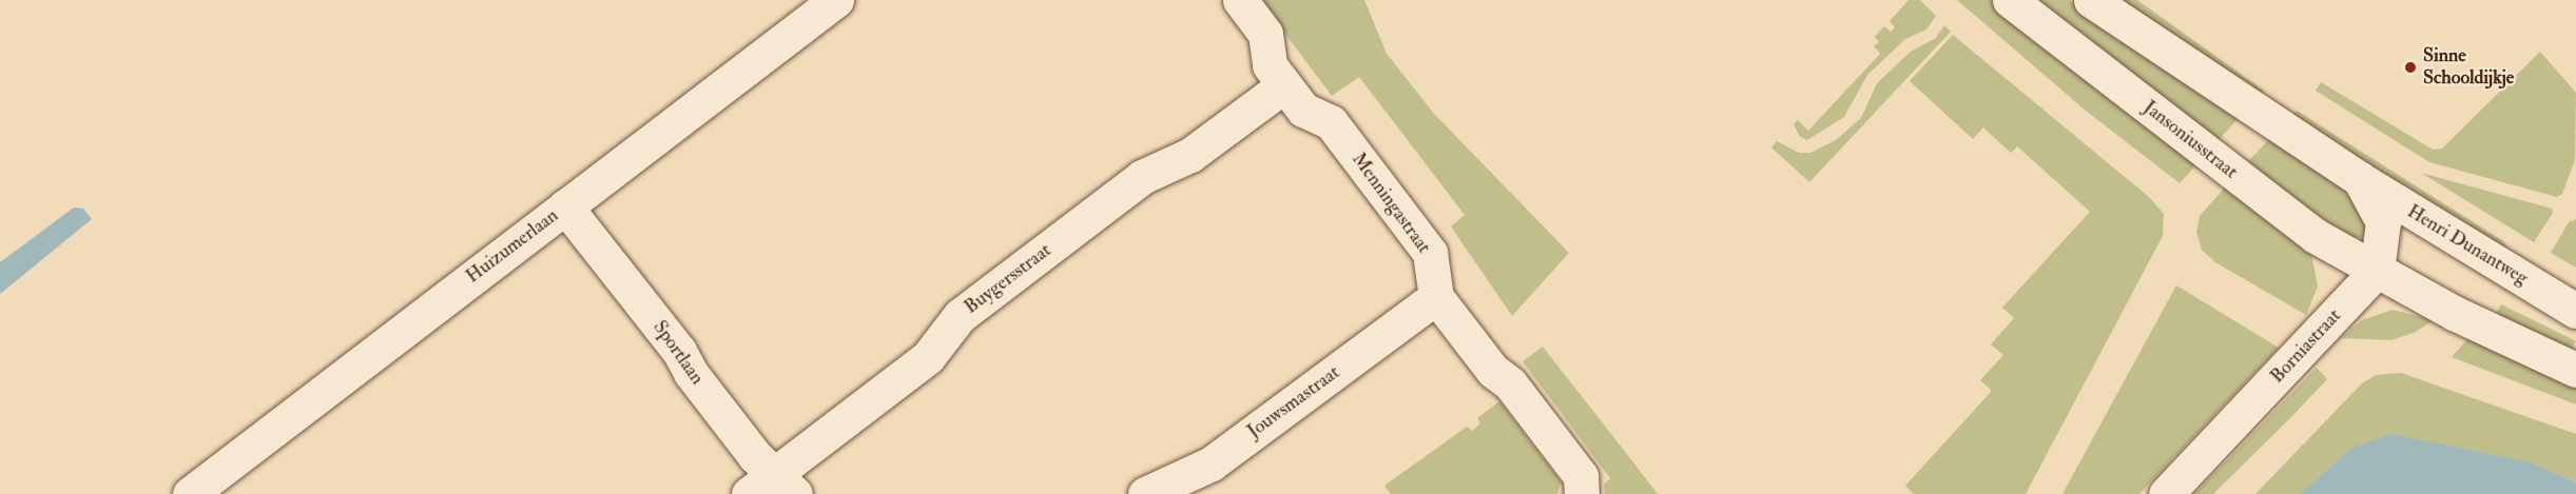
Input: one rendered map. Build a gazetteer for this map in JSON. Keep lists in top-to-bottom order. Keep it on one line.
{"streets":{"street":["Jansoniusstraat","Menningastraat","Henri Dunantweg","Huizumerlaan","Buygersstraat","Borniastraat","Sportlaan","Jouwsmastraat"]},"crossings":[["Jansoniusstraat","Borniastraat"],["Menningastraat","Buygersstraat"],["Menningastraat","Jouwsmastraat"],["Huizumerlaan","Sportlaan"],["Buygersstraat","Sportlaan"]],"places":["Sinne Schooldijkje"]}
